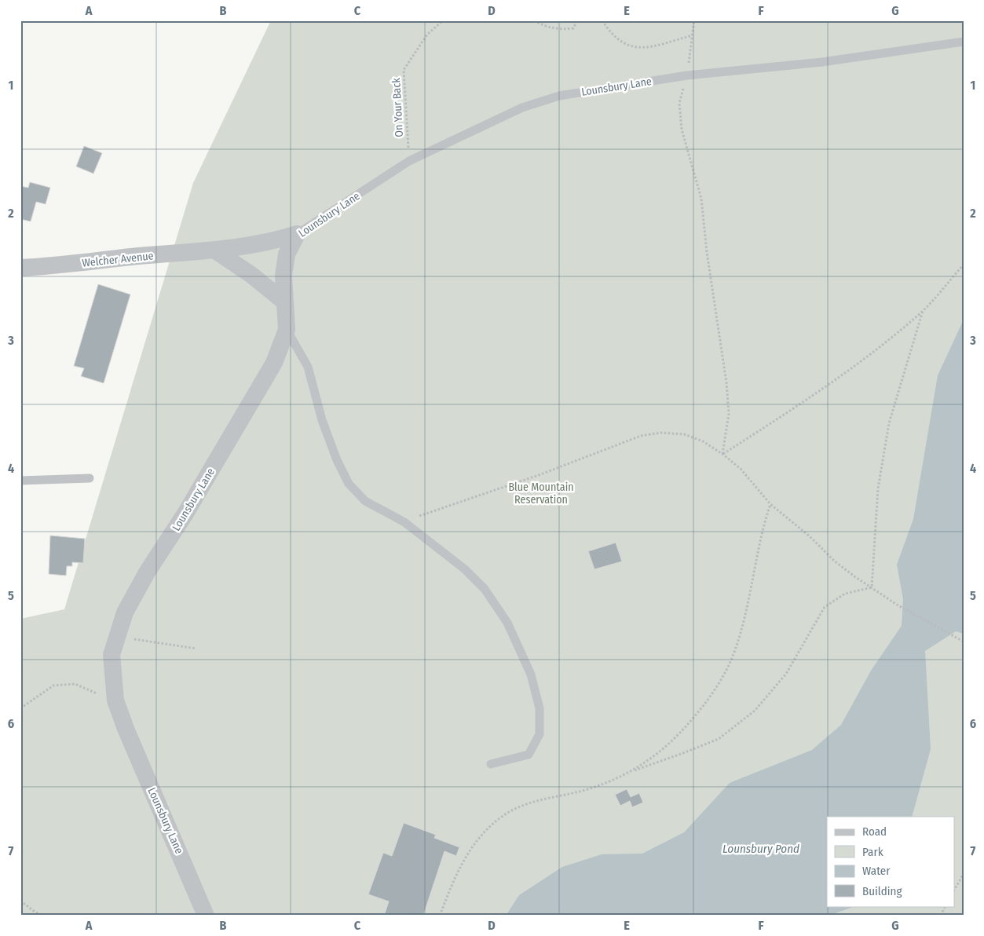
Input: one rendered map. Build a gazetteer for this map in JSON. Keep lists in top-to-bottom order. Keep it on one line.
{"streets":{"street":["Lounsbury Lane","Welcher Avenue"],"path":["On Your Back"]},"crossings":[["Lounsbury Lane","On Your Back"],["Lounsbury Lane","Welcher Avenue"]],"water":["Lounsbury Pond"],"parks":["Blue Mountain Reservation"],"legend":["Road","Park","Water","Building"],"grid":{"columns":["A","B","C","D","E","F","G"],"rows":["1","2","3","4","5","6","7"]}}
